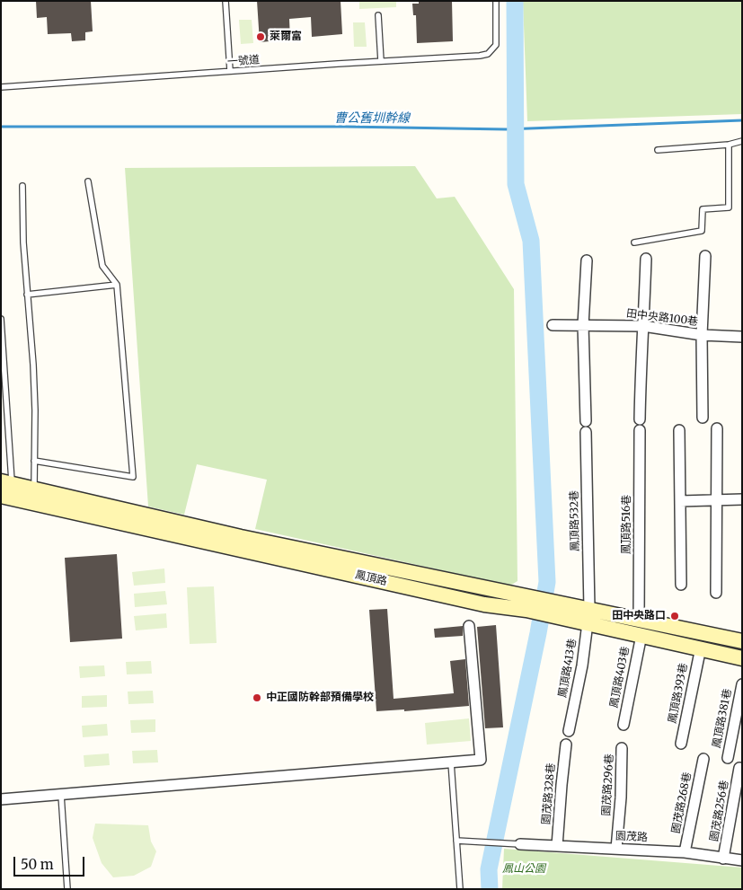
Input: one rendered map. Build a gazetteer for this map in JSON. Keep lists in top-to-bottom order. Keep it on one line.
{"streets":{"main road":["鳳頂路"],"street":["田中央路100巷","鳳頂路532巷","鳳頂路516巷","鳳頂路413巷","鳳頂路403巷","鳳頂路393巷","鳳頂路381巷","園茂路296巷","園茂路328巷","園茂路268巷","園茂路256巷","園茂路"],"lane":["一號道"]},"crossings":[["田中央路100巷","鳳頂路532巷"],["田中央路100巷","鳳頂路516巷"],["鳳頂路532巷","鳳頂路"],["鳳頂路532巷","鳳頂路413巷"],["鳳頂路516巷","鳳頂路"],["鳳頂路","鳳頂路413巷"],["鳳頂路","鳳頂路403巷"],["鳳頂路","鳳頂路393巷"],["園茂路296巷","園茂路"],["園茂路328巷","園茂路"],["園茂路268巷","園茂路"],["園茂路256巷","園茂路"]],"water":["曹公舊圳幹線"],"parks":["鳳山公園"],"places":["萊爾富","田中央路口","中正國防幹部預備學校"],"scale_bar":"50 m"}
